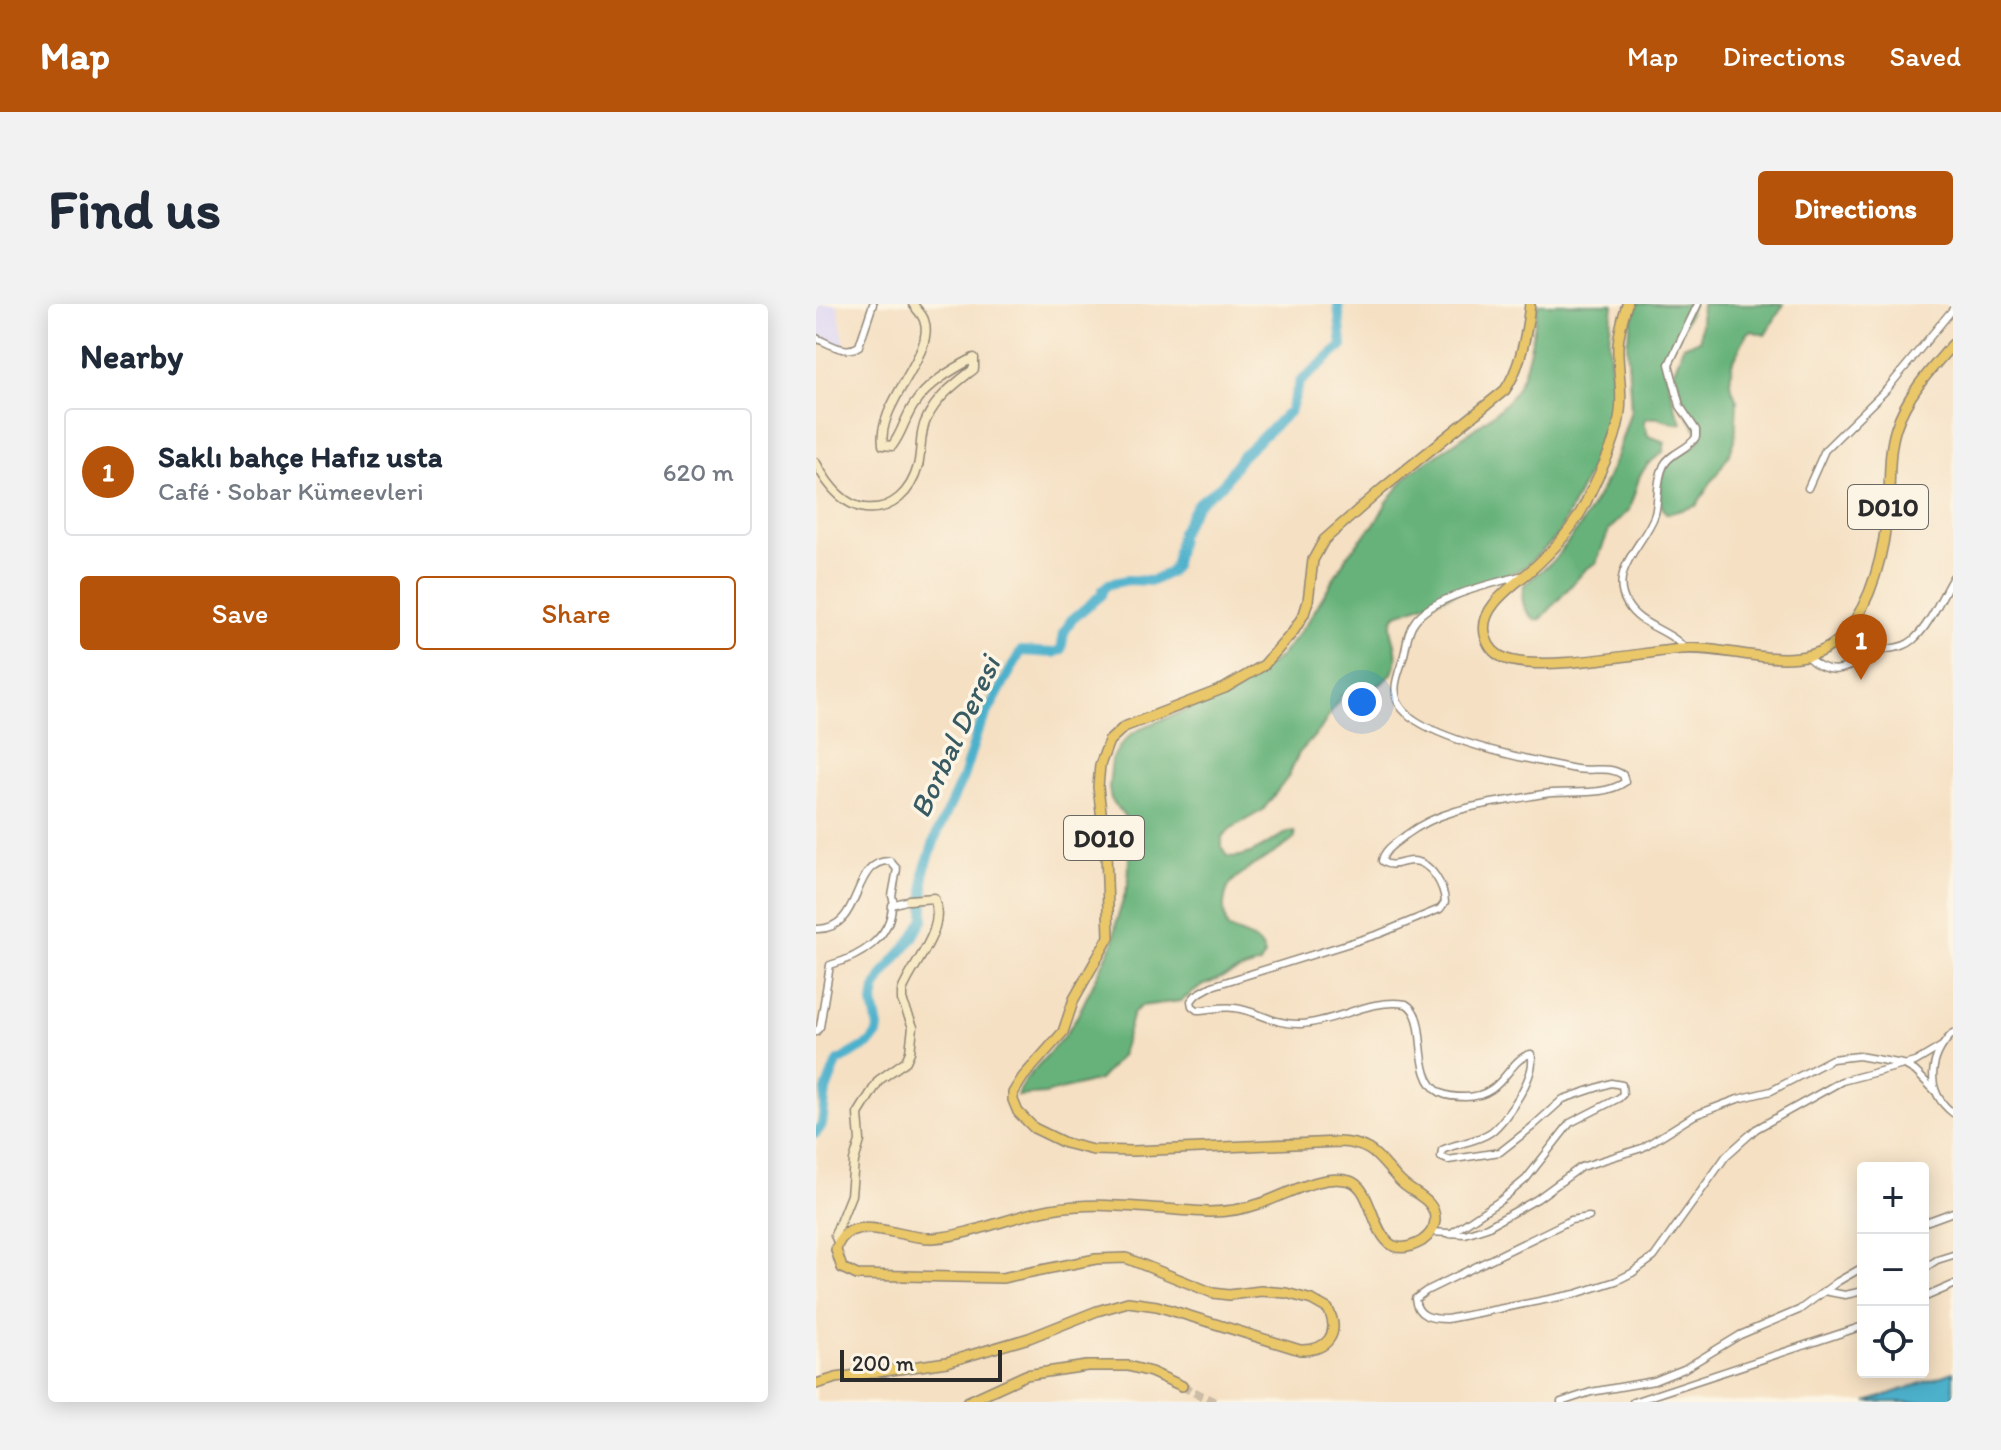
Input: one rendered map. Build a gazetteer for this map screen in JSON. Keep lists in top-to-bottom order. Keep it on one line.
{"streets":{"main road":["D010"]},"water":["Borbal Deresi"],"scale_bar":"200 m","page":{"header":"Map","nav":["Map","Directions","Saved"],"buttons":["Directions",["Save","Share"]],"title":"Find us","heading":"Nearby","list":[{"mark":"1","name":"Saklı bahçe Hafız usta","note":"Café · Sobar Kümeevleri","value":"620 m"}],"pins":"1","map_buttons":["+","−"],"scale":"200 m"}}
